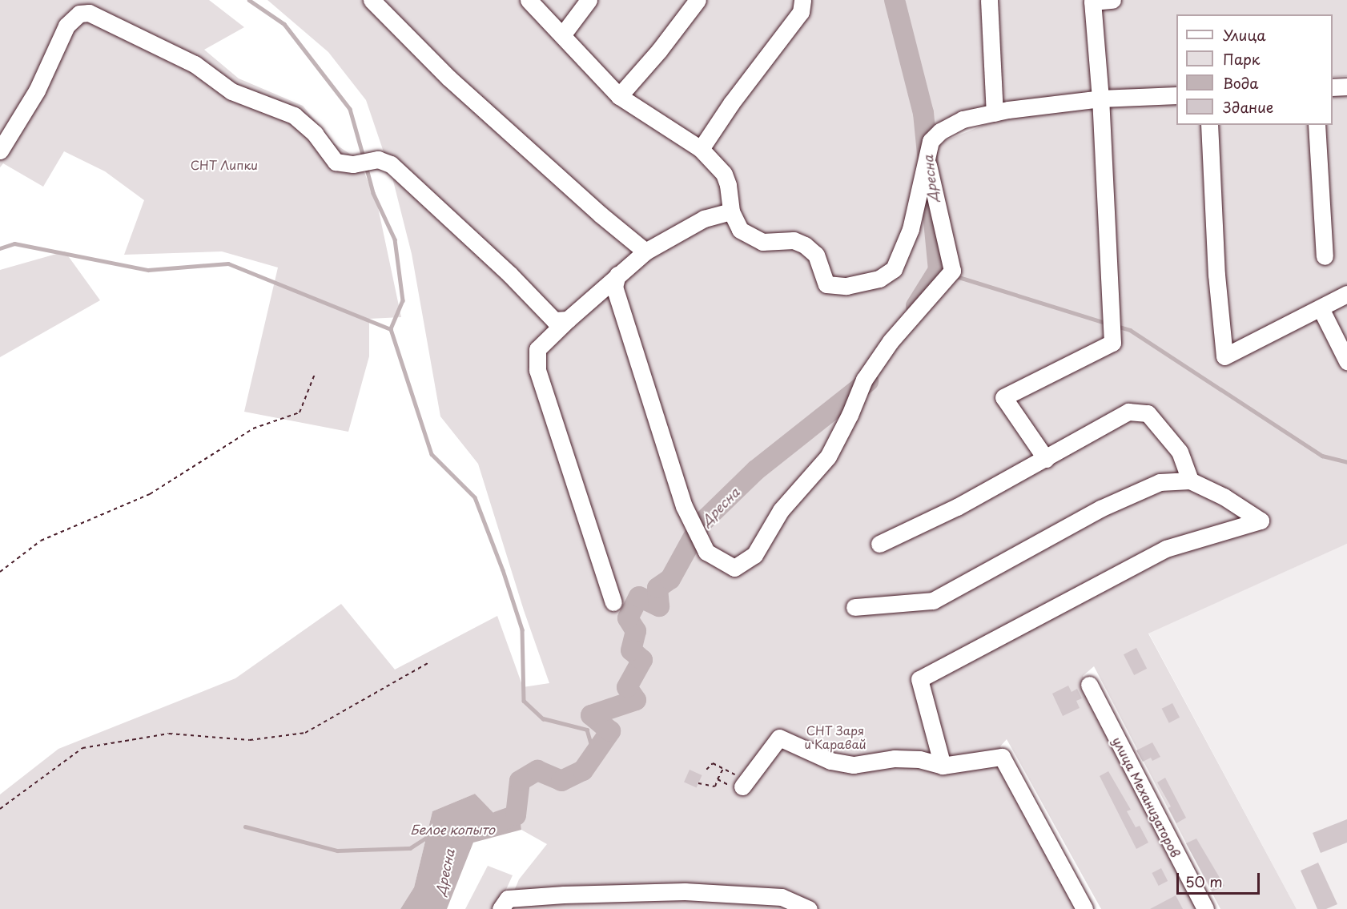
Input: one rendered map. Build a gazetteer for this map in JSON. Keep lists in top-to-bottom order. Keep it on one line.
{"streets":{"street":["улица Механизаторов"]},"water":["Дресна","Белое копыто"],"parks":["СНТ Липки","СНТ Заря и Каравай"],"legend":["Улица","Парк","Вода","Здание"],"scale_bar":"50 m"}
